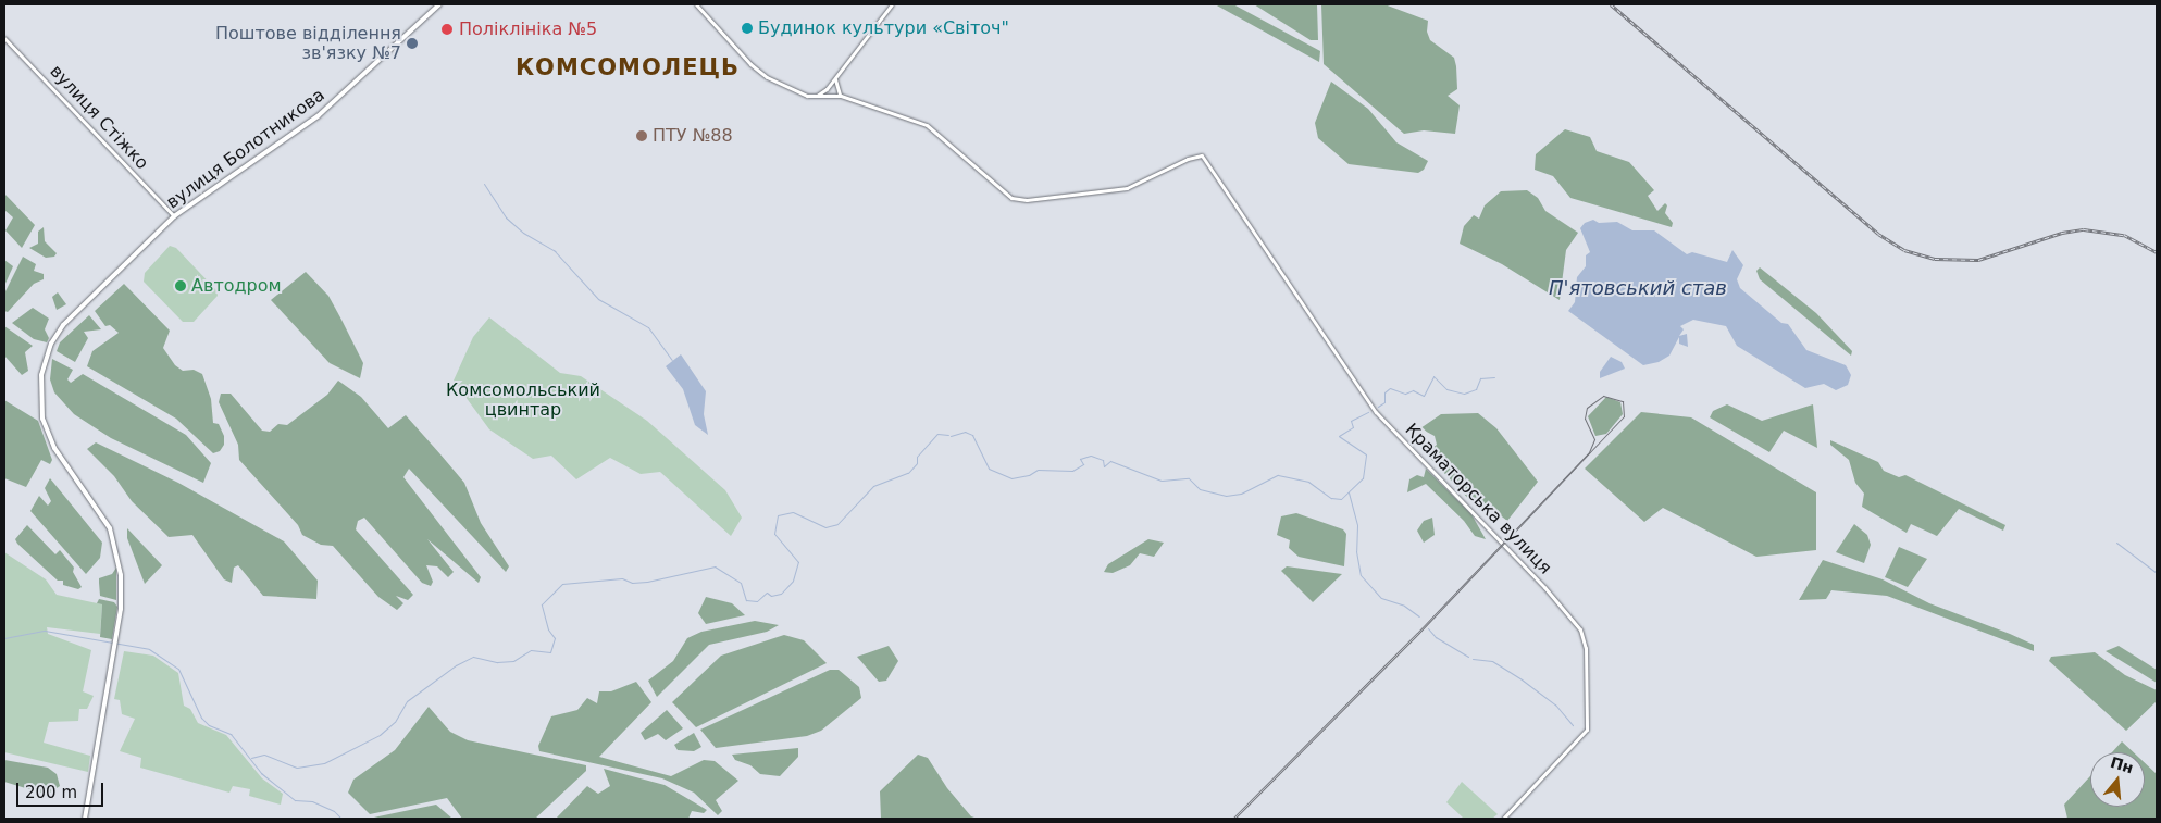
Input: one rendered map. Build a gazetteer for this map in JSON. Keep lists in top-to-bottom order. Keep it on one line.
{"streets":{"main road":["вулиця Болотникова"],"street":["вулиця Стіжко","Краматорська вулиця"]},"crossings":[["вулиця Стіжко","вулиця Болотникова"]],"districts":["КОМСОМОЛЕЦЬ"],"water":["П'ятовський став"],"parks":["Комсомольський цвинтар"],"places":["Будинок культури «Світоч\"","Поліклініка №5","Поштове відділення зв'язку №7","ПТУ №88","Автодром"],"scale_bar":"200 m","north":"top"}
